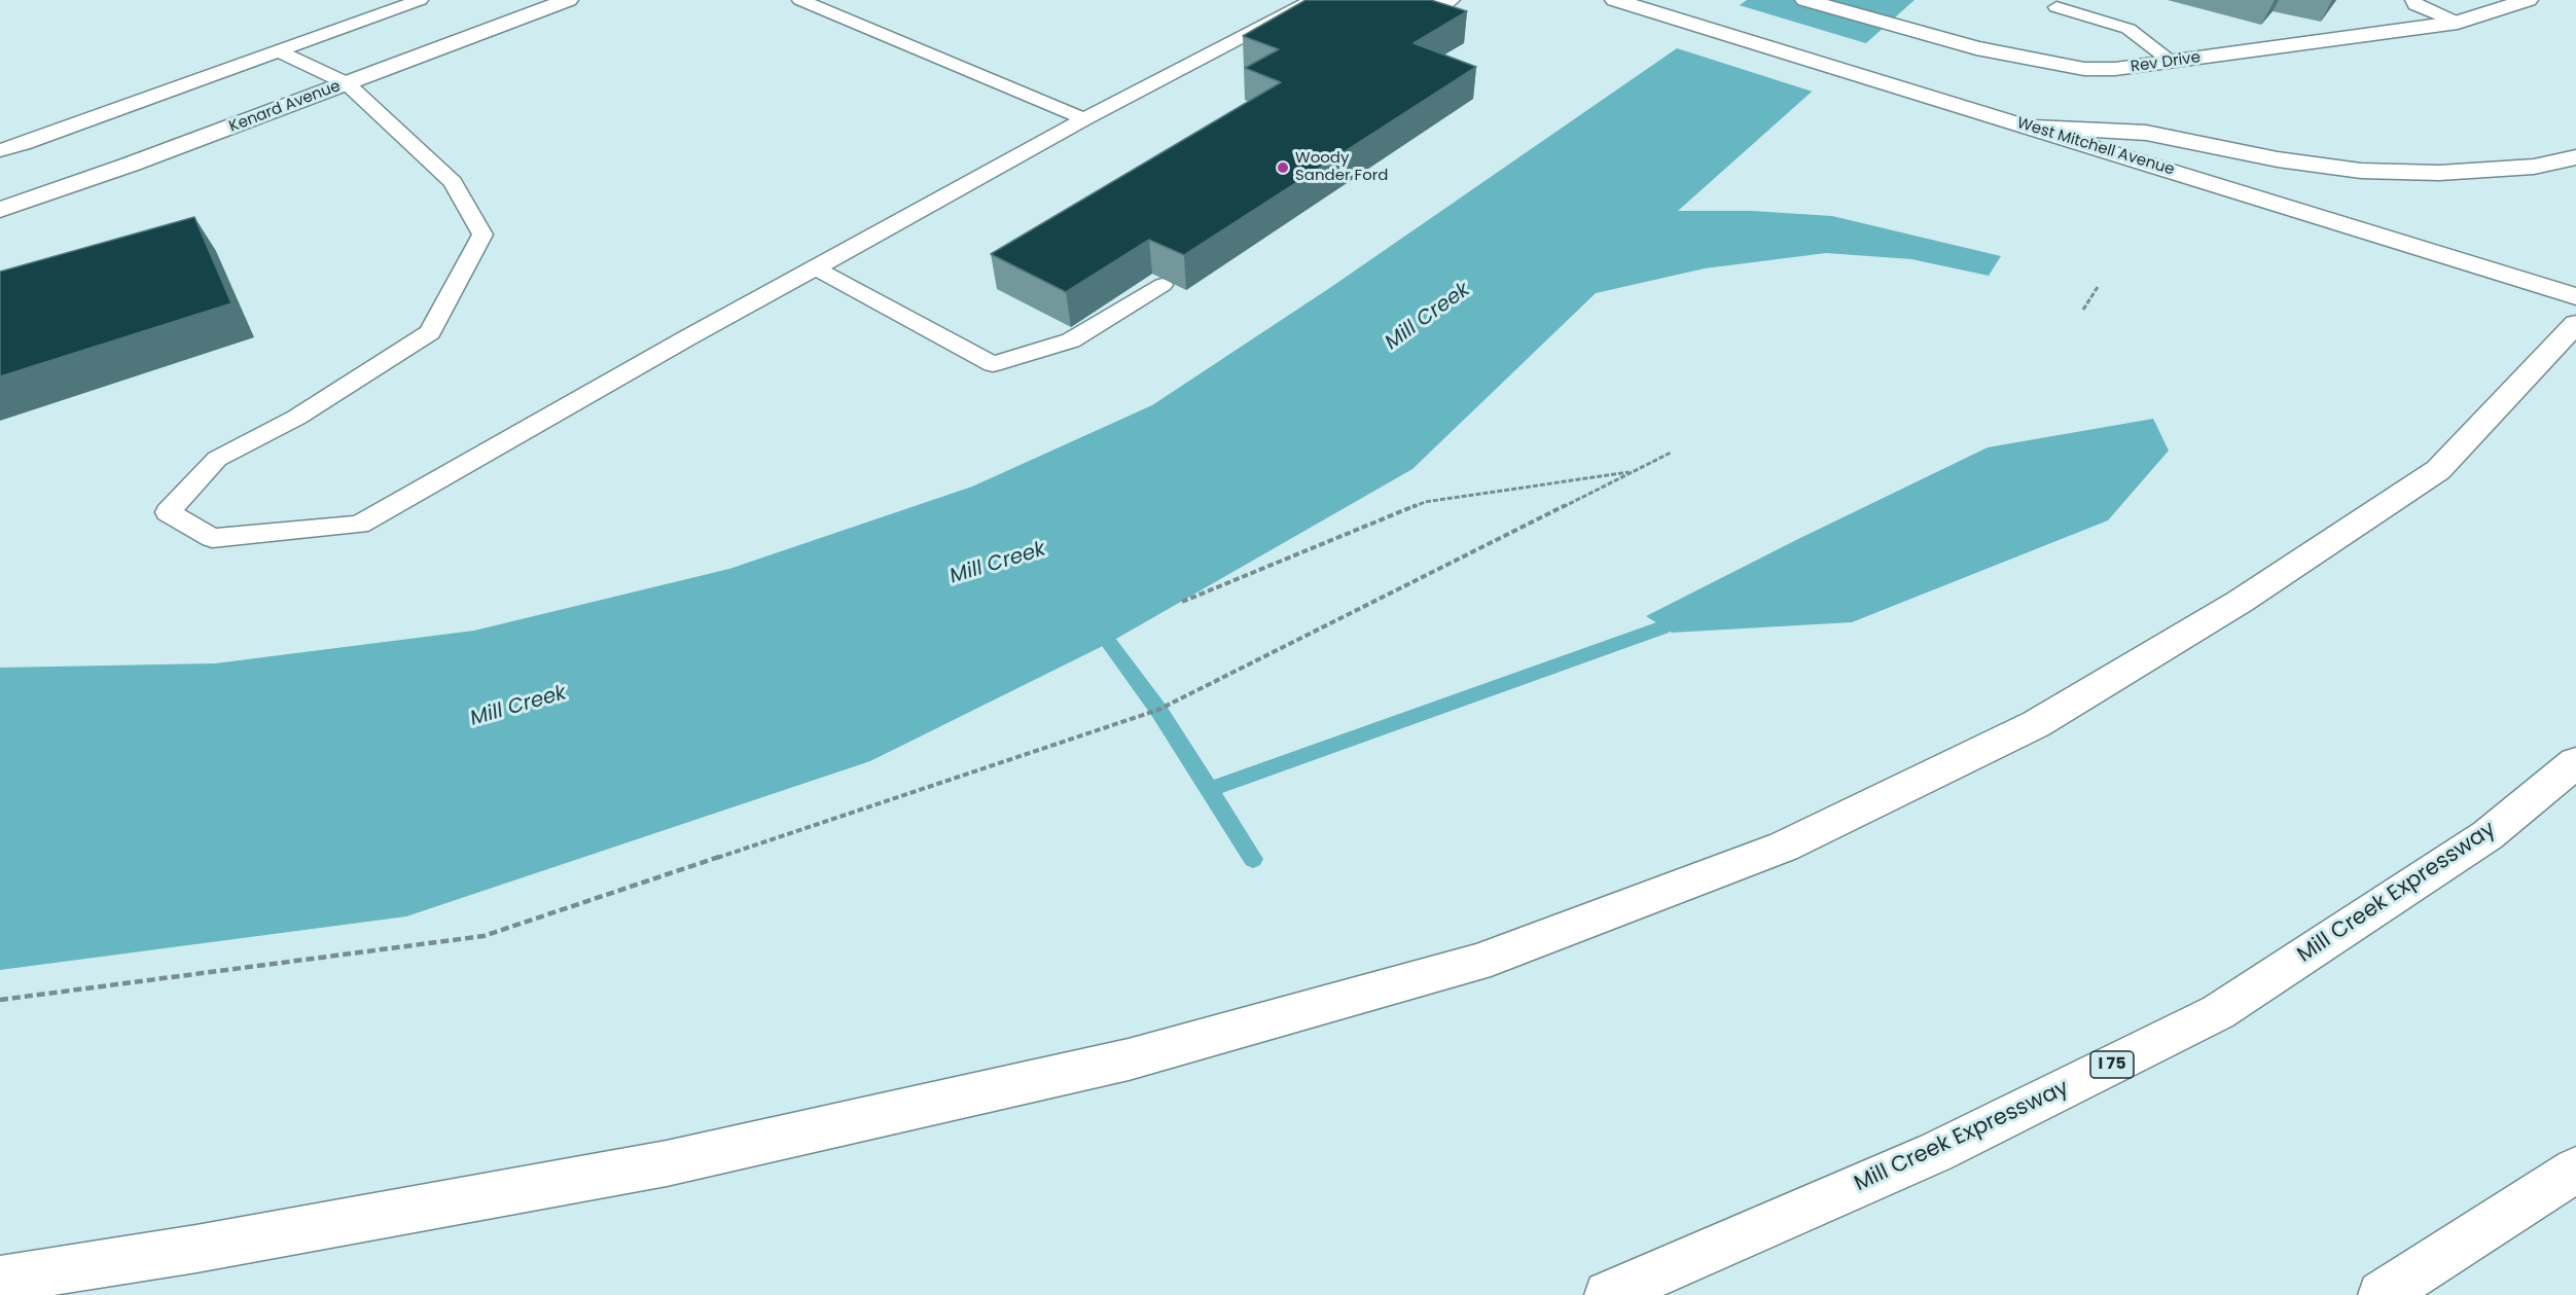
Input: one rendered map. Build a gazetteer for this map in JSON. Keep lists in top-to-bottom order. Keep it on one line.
{"streets":{"main road":["Rev Drive","Kenard Avenue","West Mitchell Avenue","Mill Creek Expressway","I 75"]},"water":["Mill Creek"],"places":["Woody Sander Ford"]}
